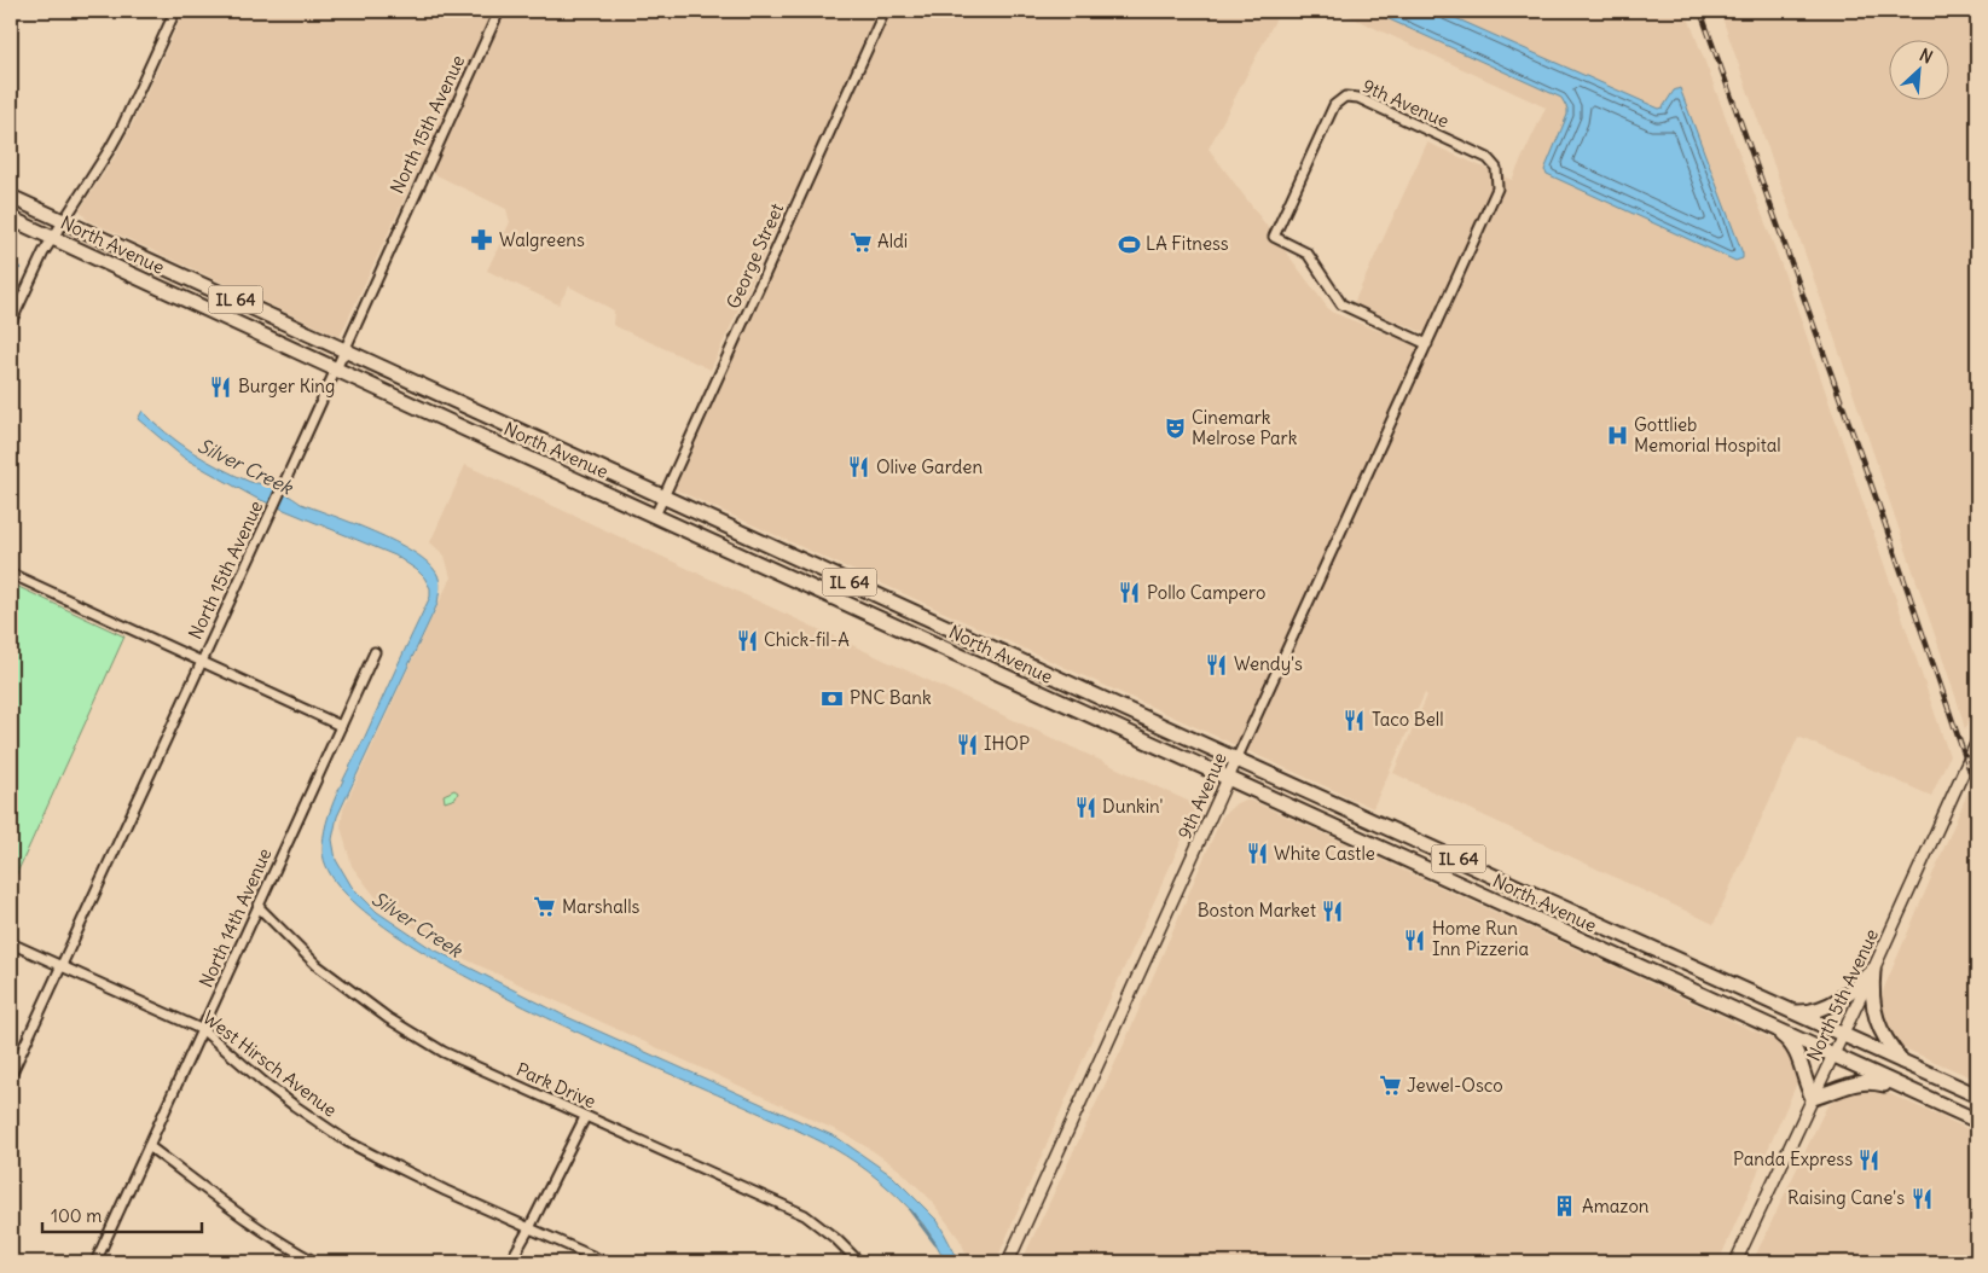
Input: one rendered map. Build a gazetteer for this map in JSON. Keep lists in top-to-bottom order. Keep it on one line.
{"streets":{"main road":["North Avenue","IL 64"],"street":["9th Avenue","North 15th Avenue","George Street","North 14th Avenue","North 5th Avenue","West Hirsch Avenue","Park Drive"]},"crossings":[["9th Avenue","North Avenue"],["North 15th Avenue","North Avenue"],["North 15th Avenue","West Hirsch Avenue"],["North Avenue","George Street"],["North Avenue","North 5th Avenue"],["North 14th Avenue","West Hirsch Avenue"],["North 14th Avenue","Park Drive"]],"water":["Silver Creek"],"places":{"pharmacy":["Walgreens"],"supermarket":["Aldi","Marshalls","Jewel-Osco"],"sports":["LA Fitness"],"restaurant":["Burger King","Olive Garden","Pollo Campero","Chick-fil-A","Wendy's","Taco Bell","IHOP","Dunkin'","White Castle","Boston Market","Home Run Inn Pizzeria","Panda Express","Raising Cane's"],"theatre":["Cinemark Melrose Park"],"hospital":["Gottlieb Memorial Hospital"],"bank":["PNC Bank"],"building":["Amazon"]},"scale_bar":"100 m","north":"top right"}
